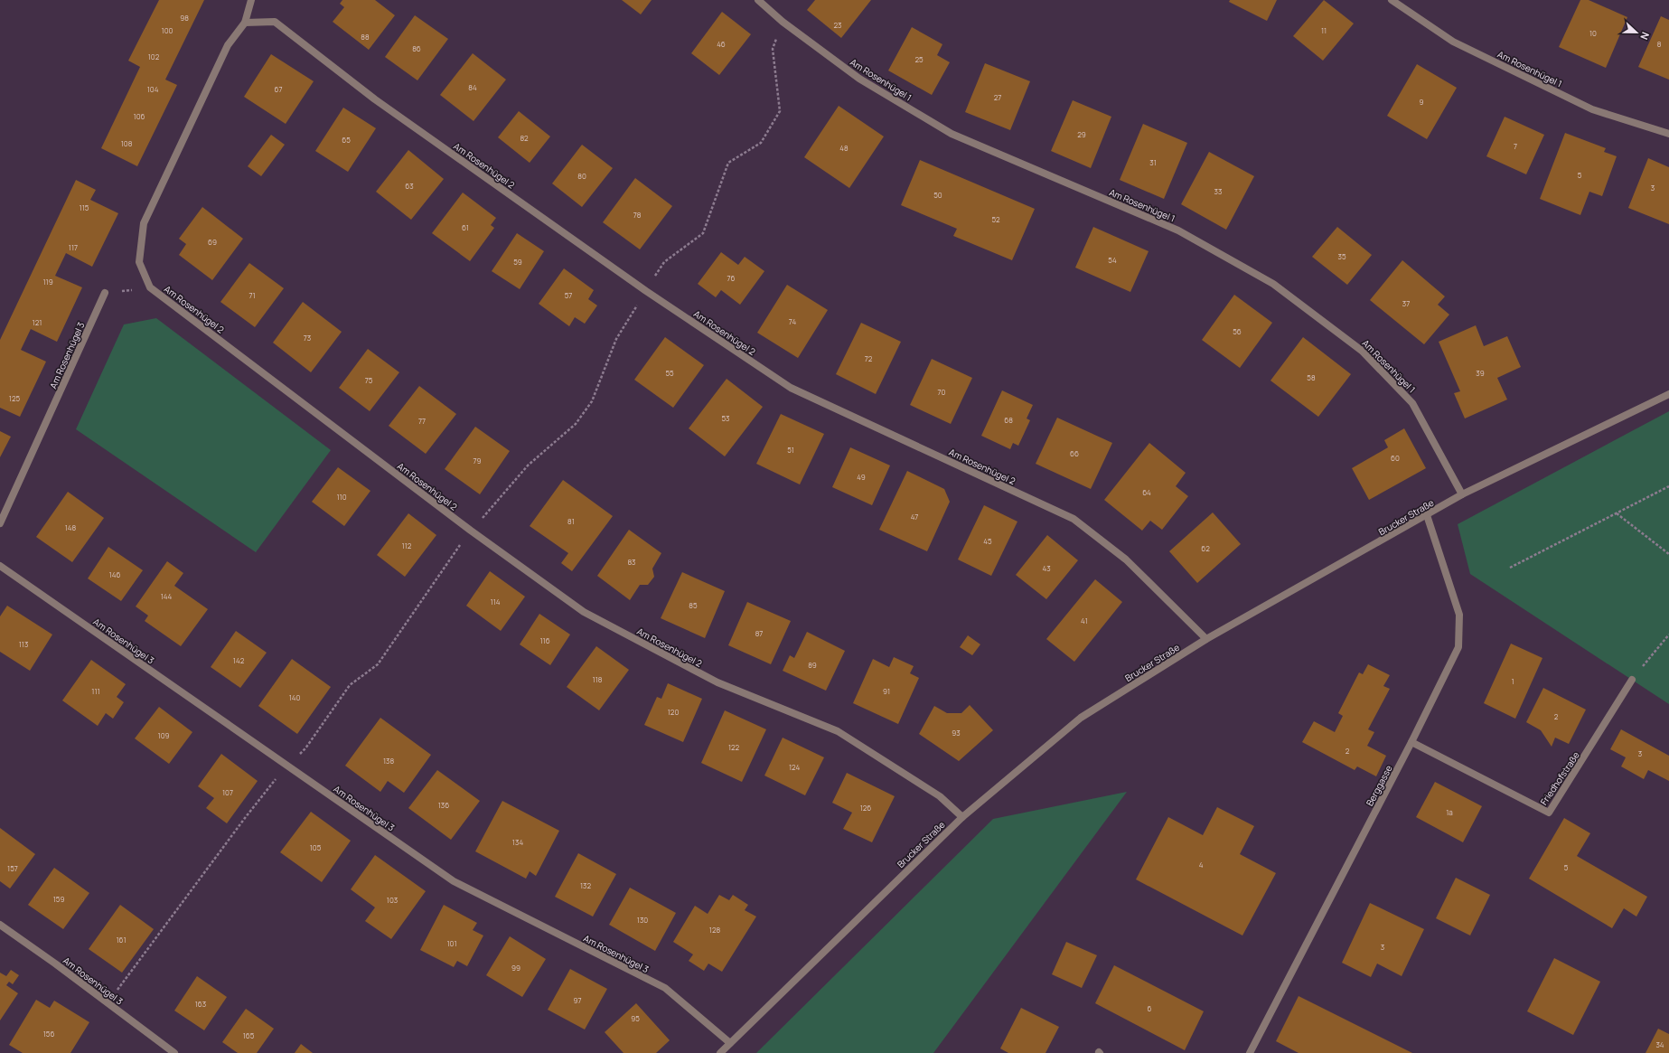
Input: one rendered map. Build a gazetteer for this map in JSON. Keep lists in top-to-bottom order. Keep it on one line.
{"streets":{"street":["Am Rosenhügel 1","Am Rosenhügel 2","Am Rosenhügel 3","Brucker Straße","Friedhofstraße","Berggasse"]},"crossings":[["Am Rosenhügel 1","Brucker Straße"],["Am Rosenhügel 2","Brucker Straße"],["Am Rosenhügel 3","Brucker Straße"],["Brucker Straße","Berggasse"],["Friedhofstraße","Berggasse"]],"house_numbers":["98","23","100","11","10","88","46","8","86","102","25","84","104","67","27","9","106","29","82","65","108","7","48","31","5","80","63","3","33","50","115","78","52","61","69","117","35","54","59","76","119","71","57","37","74","121","56","73","72","55","39","58","75","70","125","53","68","77","51","66","60","79","49","64","110","47","81","148","45","112","62","83","43","146","144","114","85","41","87","116","113","142","89","118","1","111","91","140","120","2","93","109","122","2","3","138","124","107","136","126","1a","134","105","4","5","157","132","159","103","130","128","161","101","3","99","97","163","6","95","156","165","34"],"north":"right"}
